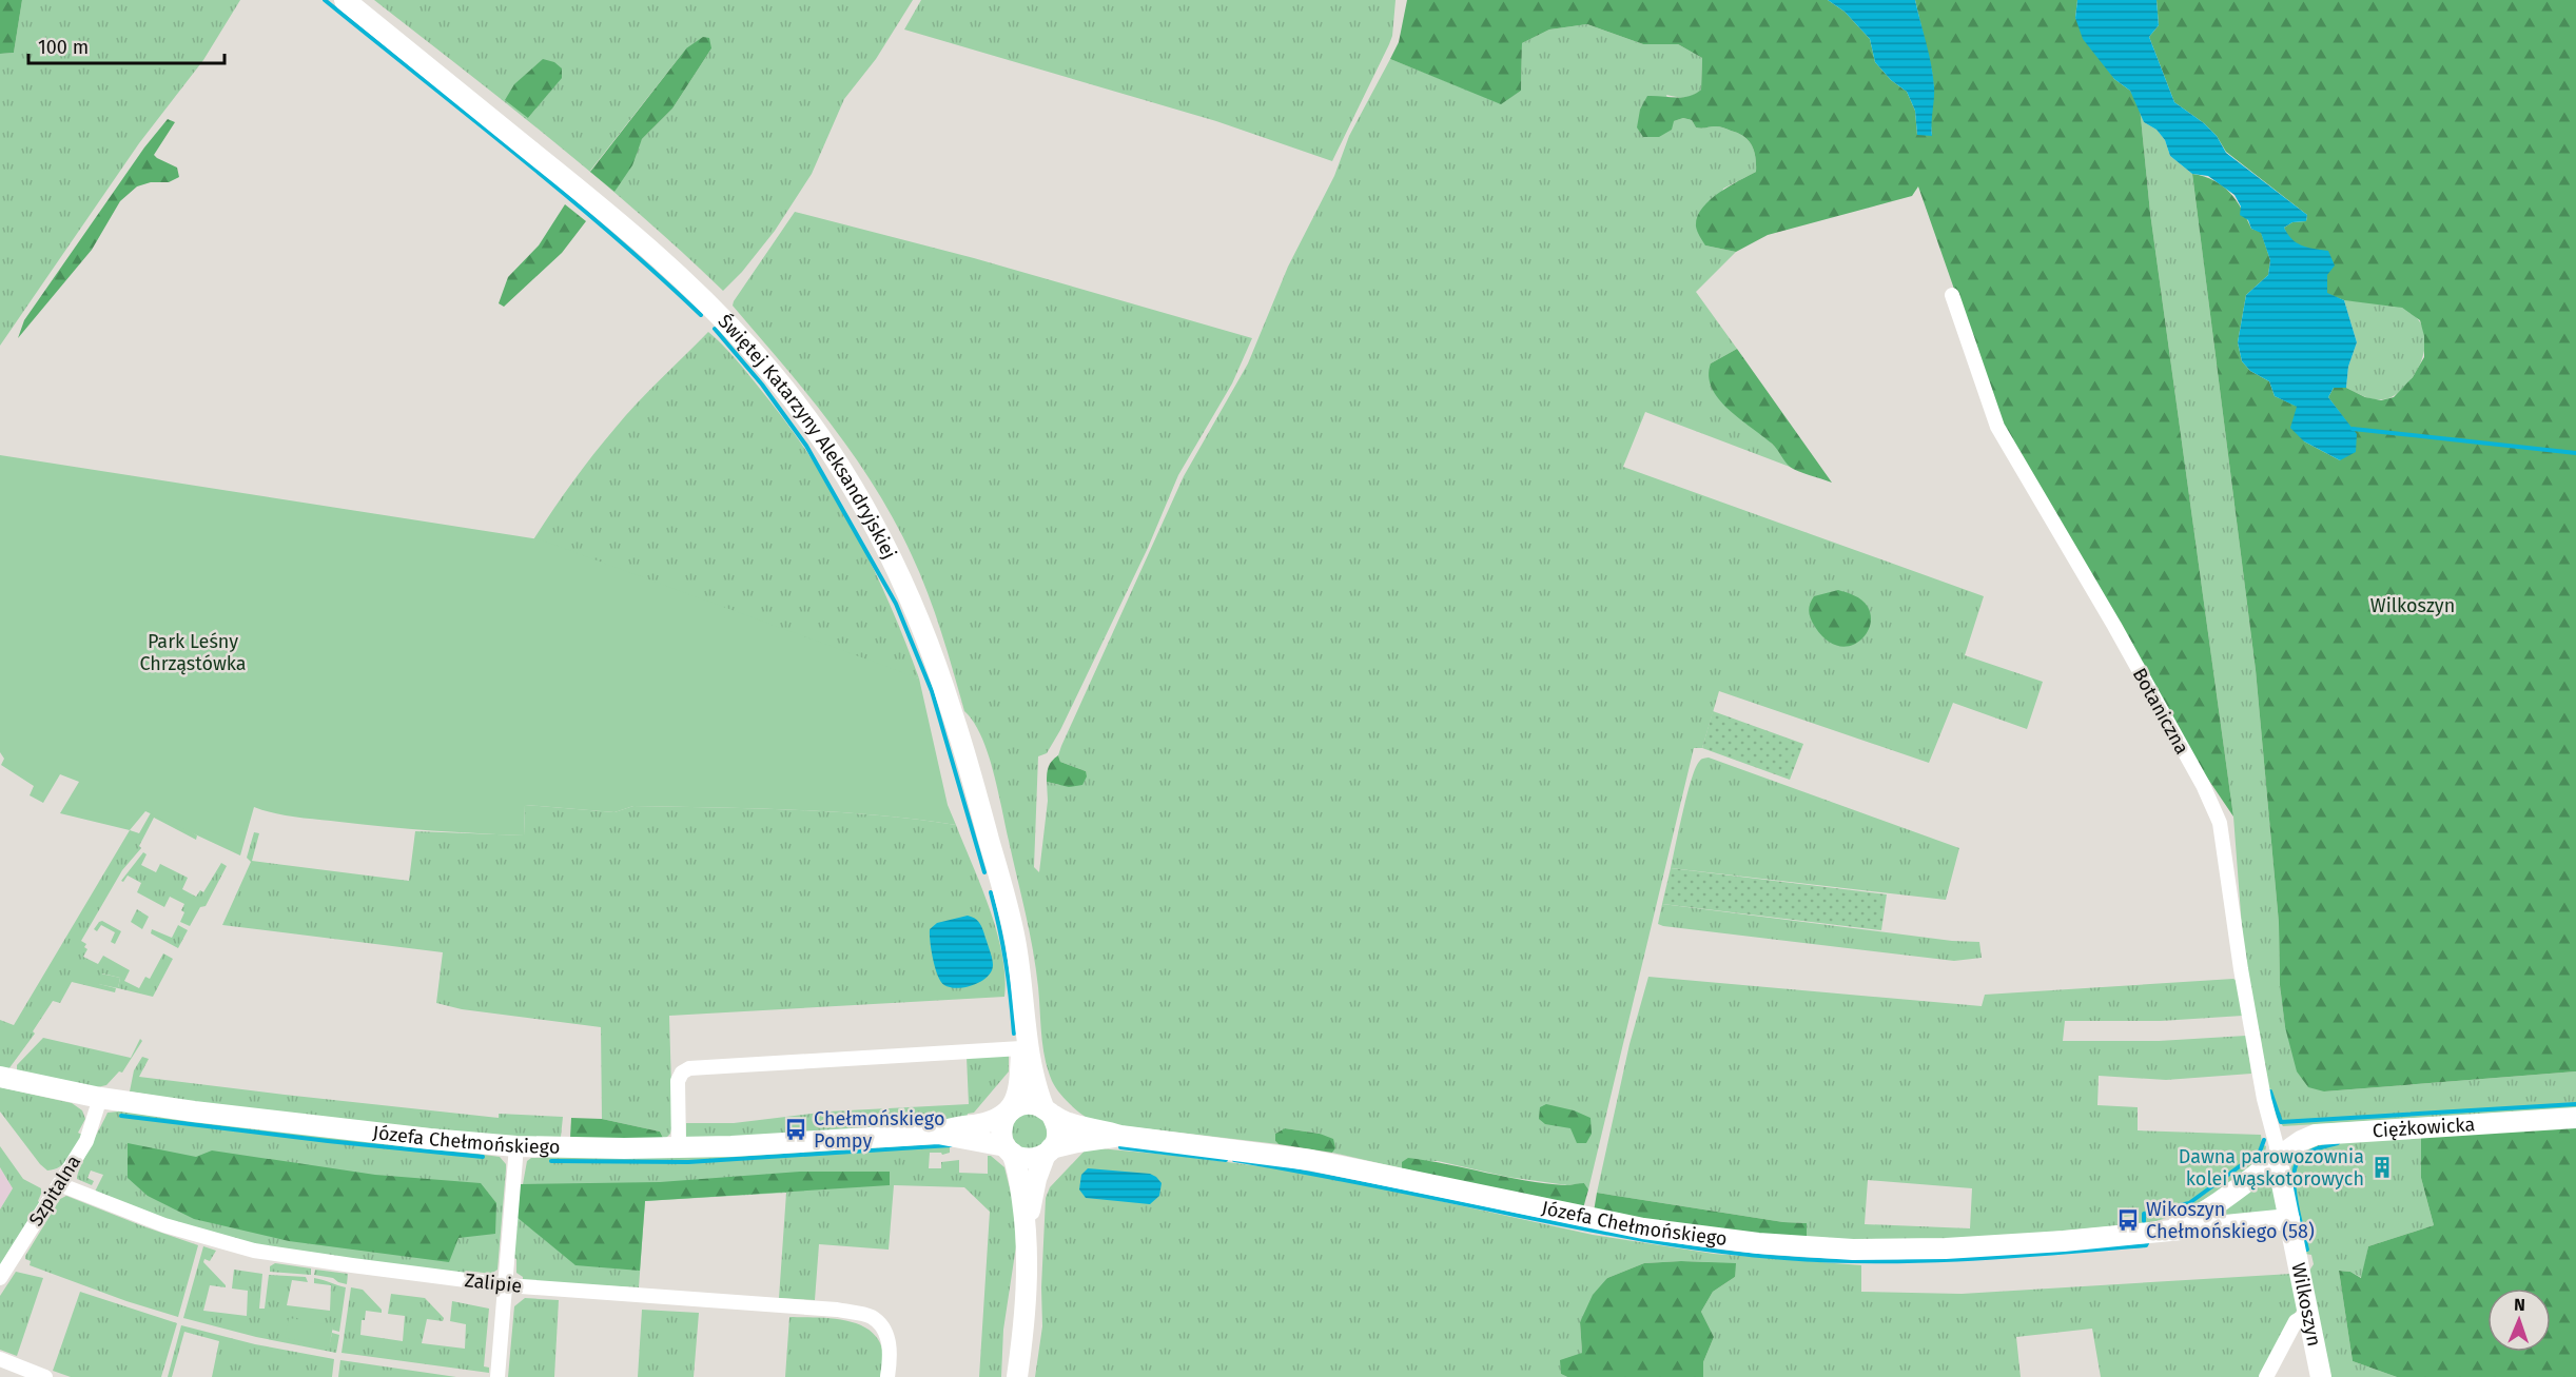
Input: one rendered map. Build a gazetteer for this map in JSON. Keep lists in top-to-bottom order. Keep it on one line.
{"streets":{"street":["Świętej Katarzyny Aleksandryjskiej","Botaniczna","Ciężkowicka","Józefa Chełmońskiego","Szpitalna","Zalipie","Wilkoszyn"]},"crossings":[["Świętej Katarzyny Aleksandryjskiej","Józefa Chełmońskiego"],["Botaniczna","Ciężkowicka"],["Botaniczna","Józefa Chełmońskiego"],["Botaniczna","Wilkoszyn"],["Ciężkowicka","Józefa Chełmońskiego"],["Ciężkowicka","Wilkoszyn"],["Józefa Chełmońskiego","Szpitalna"],["Józefa Chełmońskiego","Wilkoszyn"],["Szpitalna","Zalipie"]],"parks":["Wilkoszyn","Park Leśny Chrząstówka"],"places":{"bus stop":["Chełmońskiego Pompy","Wikoszyn Chełmońskiego (58)"],"building":["Dawna parowozownia kolei wąskotorowych"]},"scale_bar":"100 m","north":"top"}
